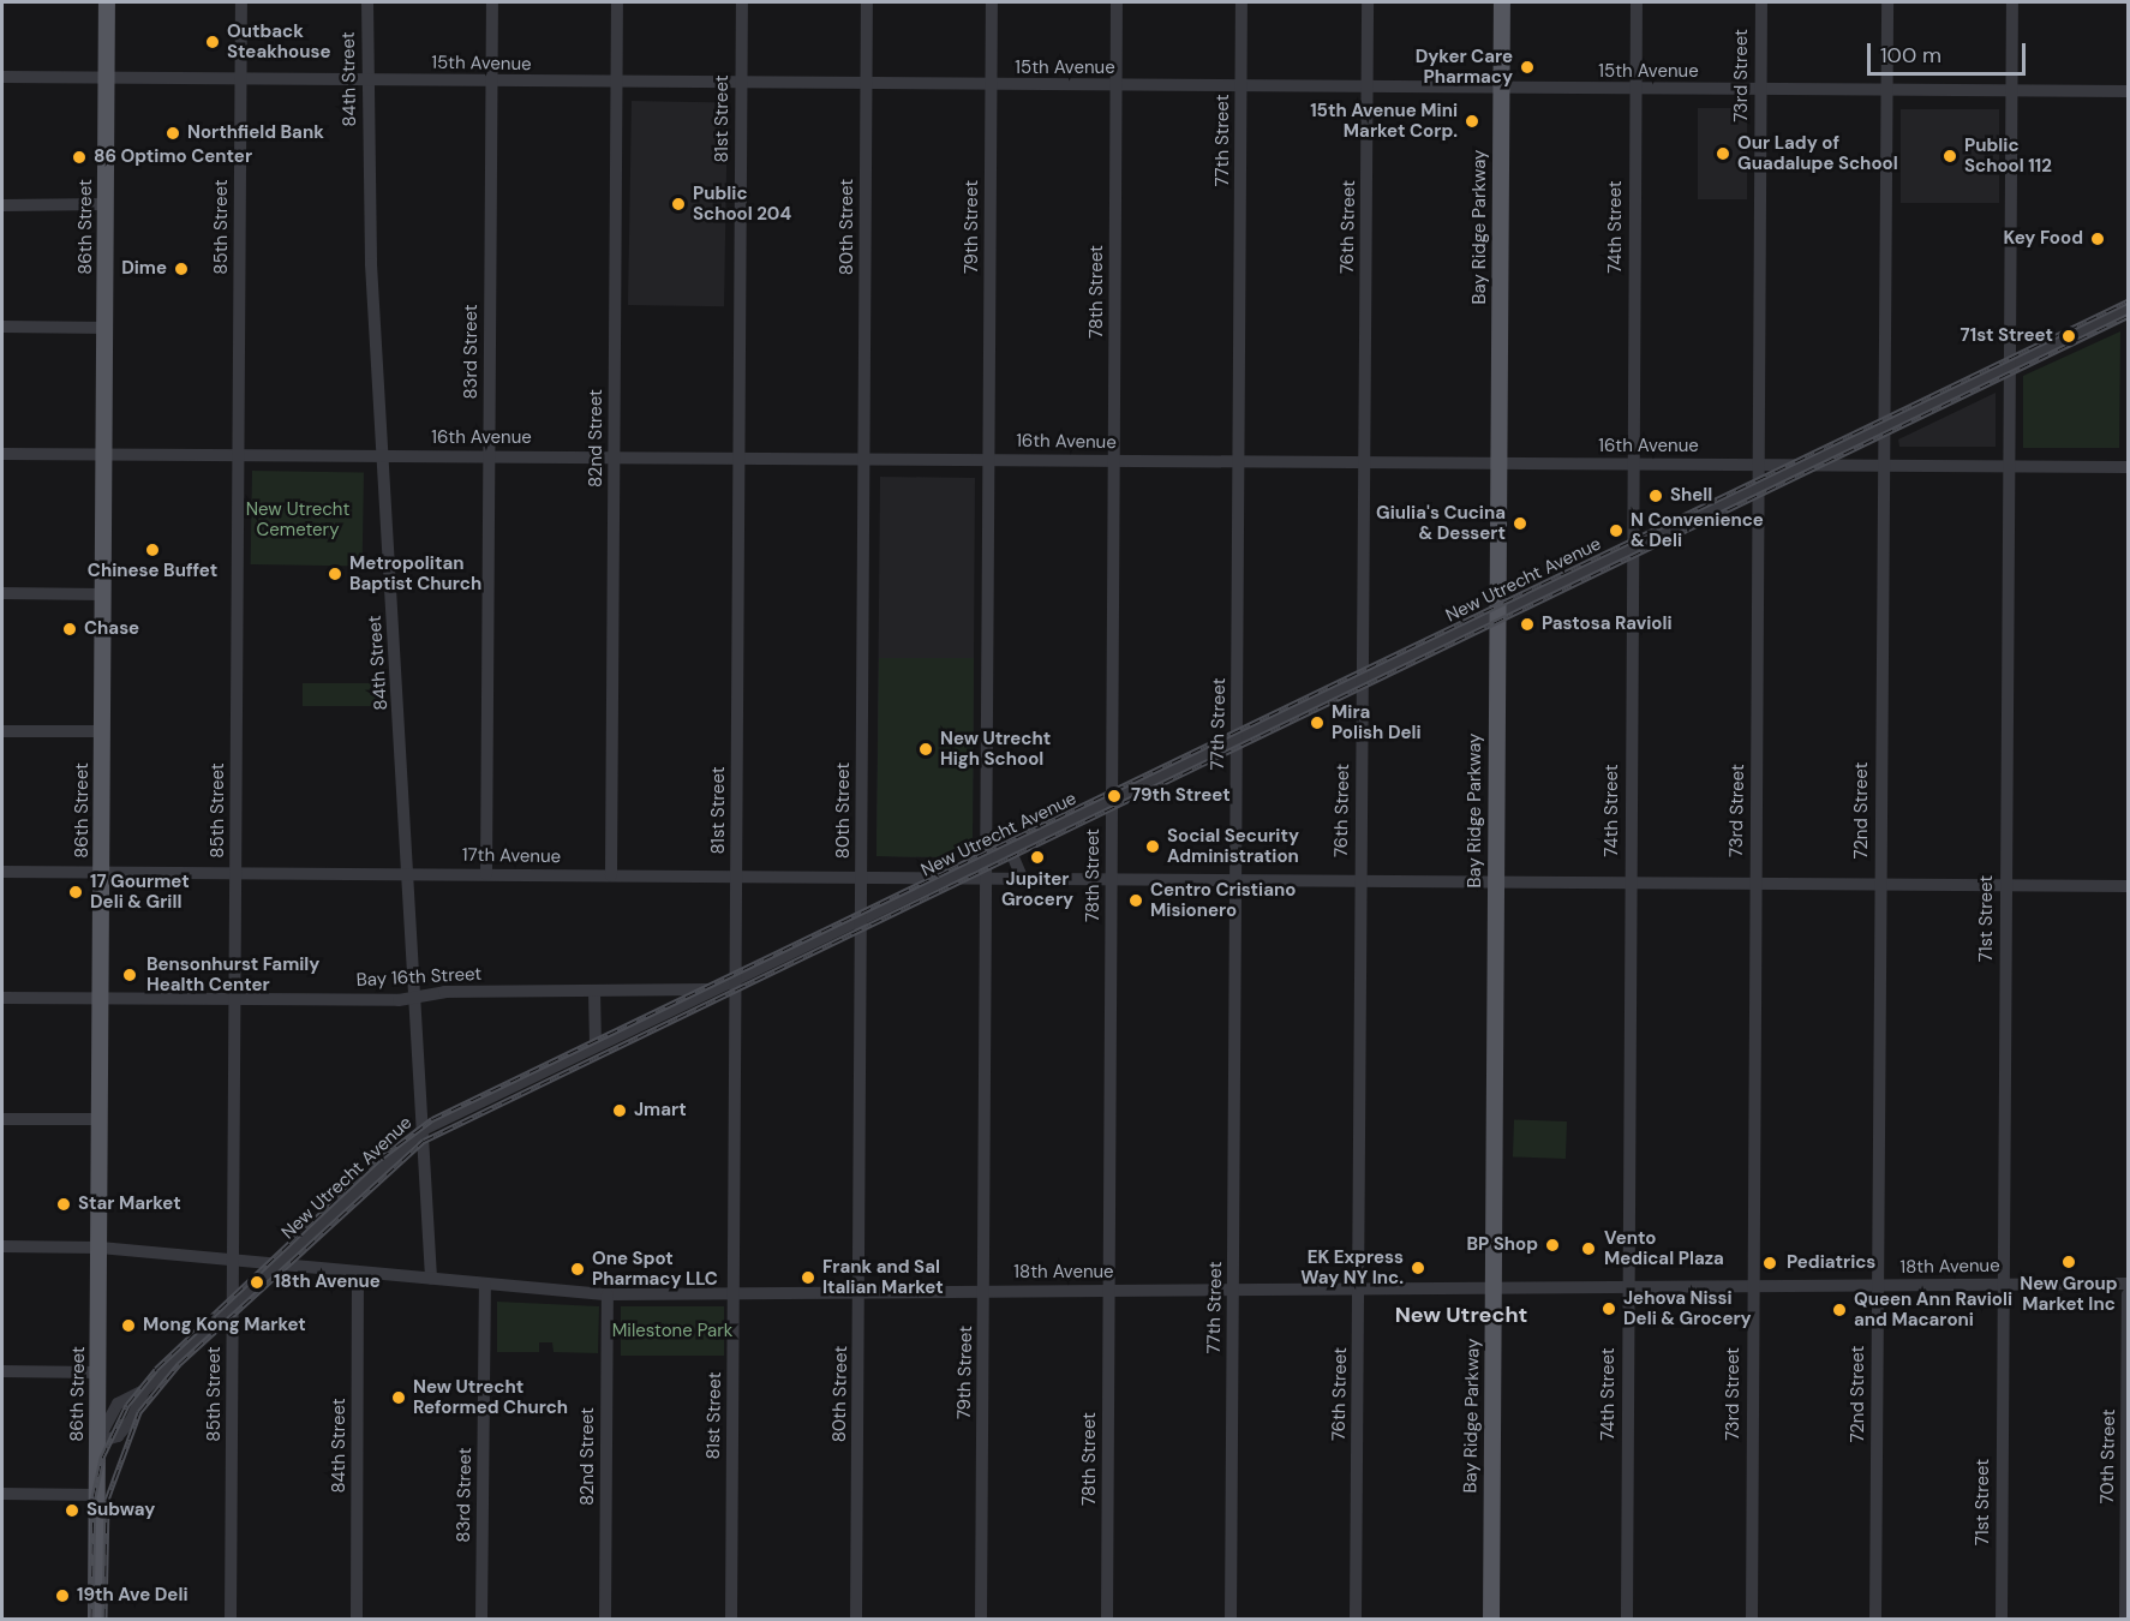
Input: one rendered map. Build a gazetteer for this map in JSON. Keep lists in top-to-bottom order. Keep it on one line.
{"streets":{"main road":["86th Street","Bay Ridge Parkway"],"street":["15th Avenue","73rd Street","84th Street","81st Street","77th Street","85th Street","80th Street","79th Street","76th Street","74th Street","78th Street","83rd Street","16th Avenue","82nd Street","New Utrecht Avenue","72nd Street","17th Avenue","71st Street","Bay 16th Street","18th Avenue","70th Street"]},"crossings":[["15th Avenue","73rd Street"],["15th Avenue","84th Street"],["15th Avenue","81st Street"],["15th Avenue","77th Street"],["15th Avenue","86th Street"],["15th Avenue","85th Street"],["15th Avenue","80th Street"],["15th Avenue","79th Street"],["15th Avenue","76th Street"],["15th Avenue","Bay Ridge Parkway"],["15th Avenue","74th Street"],["15th Avenue","78th Street"],["15th Avenue","83rd Street"],["15th Avenue","82nd Street"],["15th Avenue","72nd Street"],["15th Avenue","71st Street"],["73rd Street","16th Avenue"],["73rd Street","New Utrecht Avenue"],["73rd Street","17th Avenue"],["73rd Street","18th Avenue"],["84th Street","16th Avenue"],["84th Street","New Utrecht Avenue"],["84th Street","17th Avenue"],["84th Street","Bay 16th Street"],["84th Street","18th Avenue"],["81st Street","16th Avenue"],["81st Street","New Utrecht Avenue"],["81st Street","17th Avenue"],["81st Street","18th Avenue"],["77th Street","16th Avenue"],["77th Street","New Utrecht Avenue"],["77th Street","17th Avenue"],["77th Street","18th Avenue"],["86th Street","16th Avenue"],["86th Street","New Utrecht Avenue"],["86th Street","17th Avenue"],["86th Street","Bay 16th Street"],["86th Street","18th Avenue"],["85th Street","16th Avenue"],["85th Street","New Utrecht Avenue"],["85th Street","17th Avenue"],["85th Street","Bay 16th Street"],["85th Street","18th Avenue"],["80th Street","16th Avenue"],["80th Street","New Utrecht Avenue"],["80th Street","17th Avenue"],["80th Street","18th Avenue"],["79th Street","16th Avenue"],["79th Street","New Utrecht Avenue"],["79th Street","17th Avenue"],["79th Street","18th Avenue"],["76th Street","16th Avenue"],["76th Street","New Utrecht Avenue"],["76th Street","17th Avenue"],["76th Street","18th Avenue"],["Bay Ridge Parkway","16th Avenue"],["Bay Ridge Parkway","New Utrecht Avenue"],["Bay Ridge Parkway","17th Avenue"],["Bay Ridge Parkway","18th Avenue"],["74th Street","16th Avenue"],["74th Street","New Utrecht Avenue"],["74th Street","17th Avenue"],["74th Street","18th Avenue"],["78th Street","16th Avenue"],["78th Street","New Utrecht Avenue"],["78th Street","17th Avenue"],["78th Street","18th Avenue"],["83rd Street","16th Avenue"],["83rd Street","17th Avenue"],["83rd Street","18th Avenue"],["16th Avenue","82nd Street"],["16th Avenue","New Utrecht Avenue"],["16th Avenue","72nd Street"],["16th Avenue","71st Street"],["82nd Street","17th Avenue"],["82nd Street","18th Avenue"],["New Utrecht Avenue","72nd Street"],["New Utrecht Avenue","17th Avenue"],["New Utrecht Avenue","71st Street"],["New Utrecht Avenue","Bay 16th Street"],["New Utrecht Avenue","18th Avenue"],["72nd Street","17th Avenue"],["72nd Street","18th Avenue"],["17th Avenue","71st Street"],["71st Street","18th Avenue"]],"districts":["New Utrecht"],"parks":["New Utrecht Cemetery","Milestone Park"],"places":["Outback Steakhouse","Dyker Care Pharmacy","15th Avenue Mini Market Corp.","Northfield Bank","Our Lady of Guadalupe School","Public School 112","86 Optimo Center","Public School 204","Key Food","Dime","71st Street","Shell","Giulia's Cucina & Dessert","N Convenience & Deli","Chinese Buffet","Metropolitan Baptist Church","Pastosa Ravioli","Chase","Mira Polish Deli","New Utrecht High School","79th Street","Social Security Administration","Jupiter Grocery","17 Gourmet Deli & Grill","Centro Cristiano Misionero","Bensonhurst Family Health Center","Jmart","Star Market","BP Shop","Vento Medical Plaza","New Group Market Inc","Pediatrics","EK Express Way NY Inc.","One Spot Pharmacy LLC","Frank and Sal Italian Market","18th Avenue","Jehova Nissi Deli & Grocery","Queen Ann Ravioli and Macaroni","Mong Kong Market","New Utrecht Reformed Church","Subway","19th Ave Deli"],"scale_bar":"100 m"}
